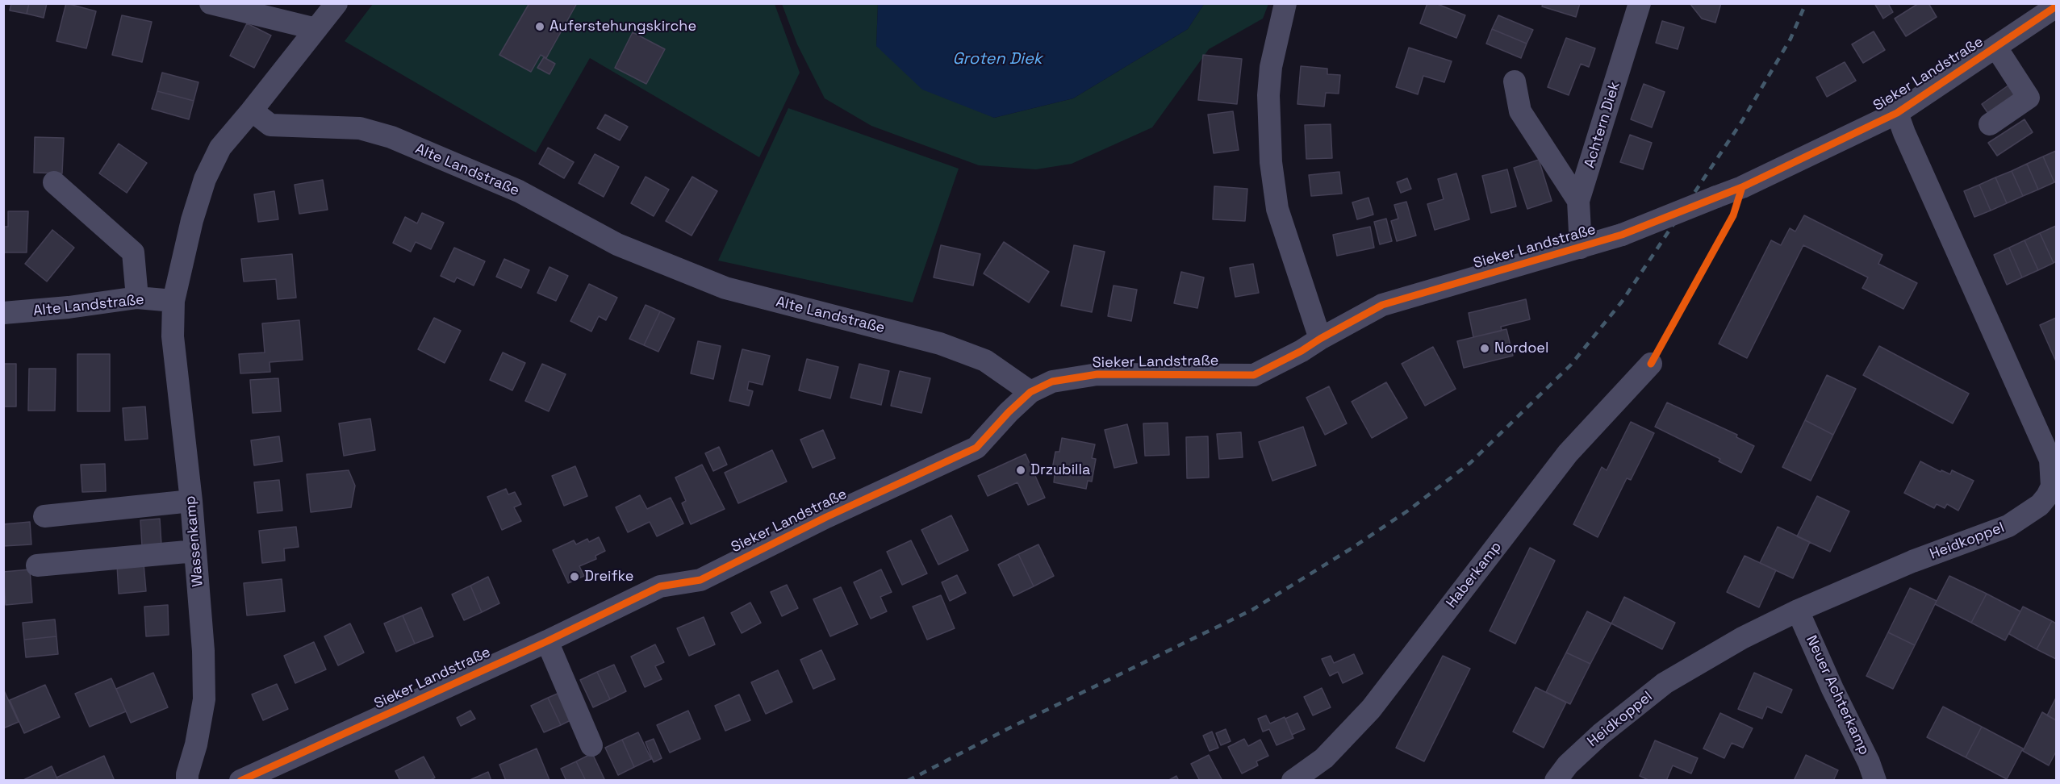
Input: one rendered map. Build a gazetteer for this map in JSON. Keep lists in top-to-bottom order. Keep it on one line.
{"streets":{"street":["Sieker Landstraße","Achtern Diek","Alte Landstraße","Wassenkamp","Heidkoppel","Haberkamp","Neuer Achterkamp"]},"crossings":[["Sieker Landstraße","Achtern Diek"],["Sieker Landstraße","Alte Landstraße"],["Sieker Landstraße","Heidkoppel"],["Alte Landstraße","Wassenkamp"],["Heidkoppel","Neuer Achterkamp"]],"water":["Groten Diek"],"places":["Auferstehungskirche","Nordoel","Drzubilla","Dreifke"]}
